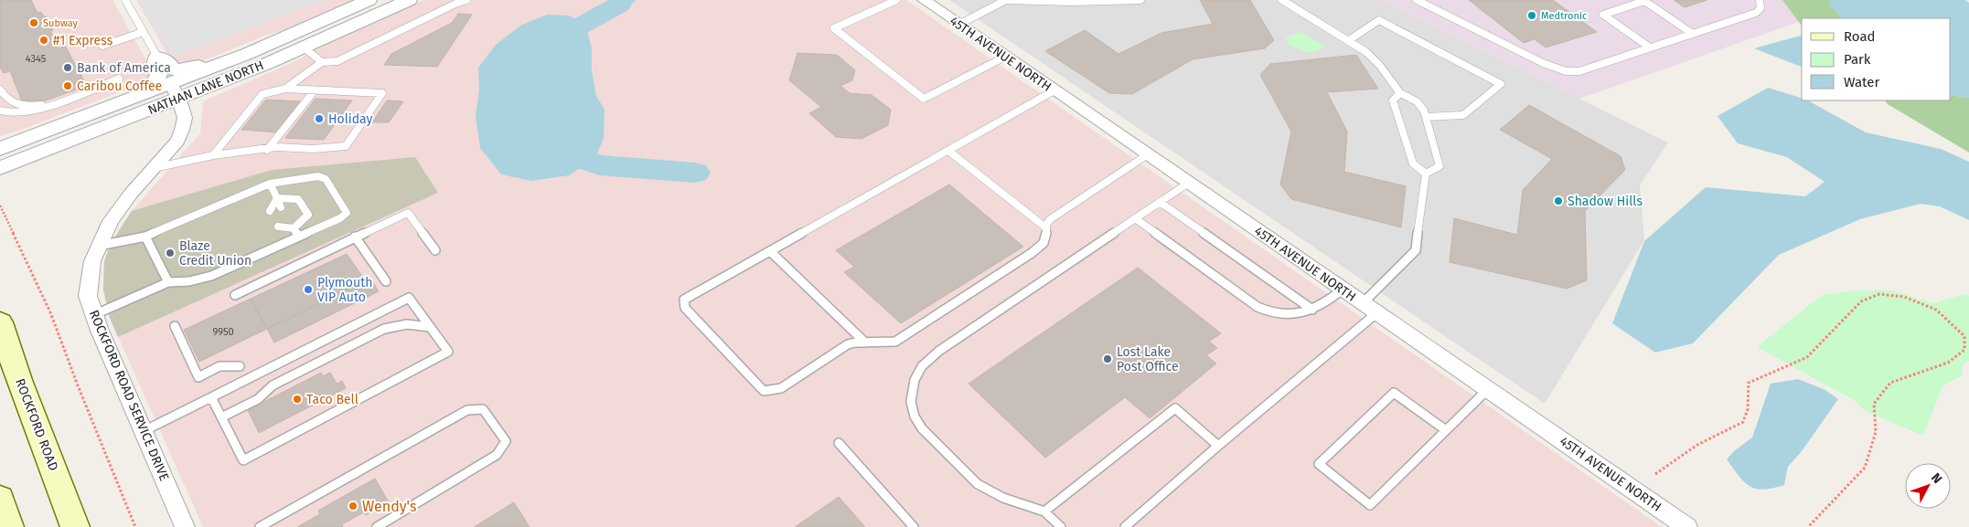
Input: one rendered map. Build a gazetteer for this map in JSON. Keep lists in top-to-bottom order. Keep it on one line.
{"streets":{"main road":["ROCKFORD ROAD"],"street":["45TH AVENUE NORTH","NATHAN LANE NORTH","ROCKFORD ROAD SERVICE DRIVE"]},"crossings":[["NATHAN LANE NORTH","ROCKFORD ROAD SERVICE DRIVE"]],"places":["Medtronic","Subway","#1 Express","Bank of America","Caribou Coffee","Holiday","Shadow Hills","Blaze Credit Union","Plymouth VIP Auto","Lost Lake Post Office","Taco Bell","Wendy's"],"house_numbers":["4345","9950"],"legend":["Road","Park","Water"],"north":"top right"}
